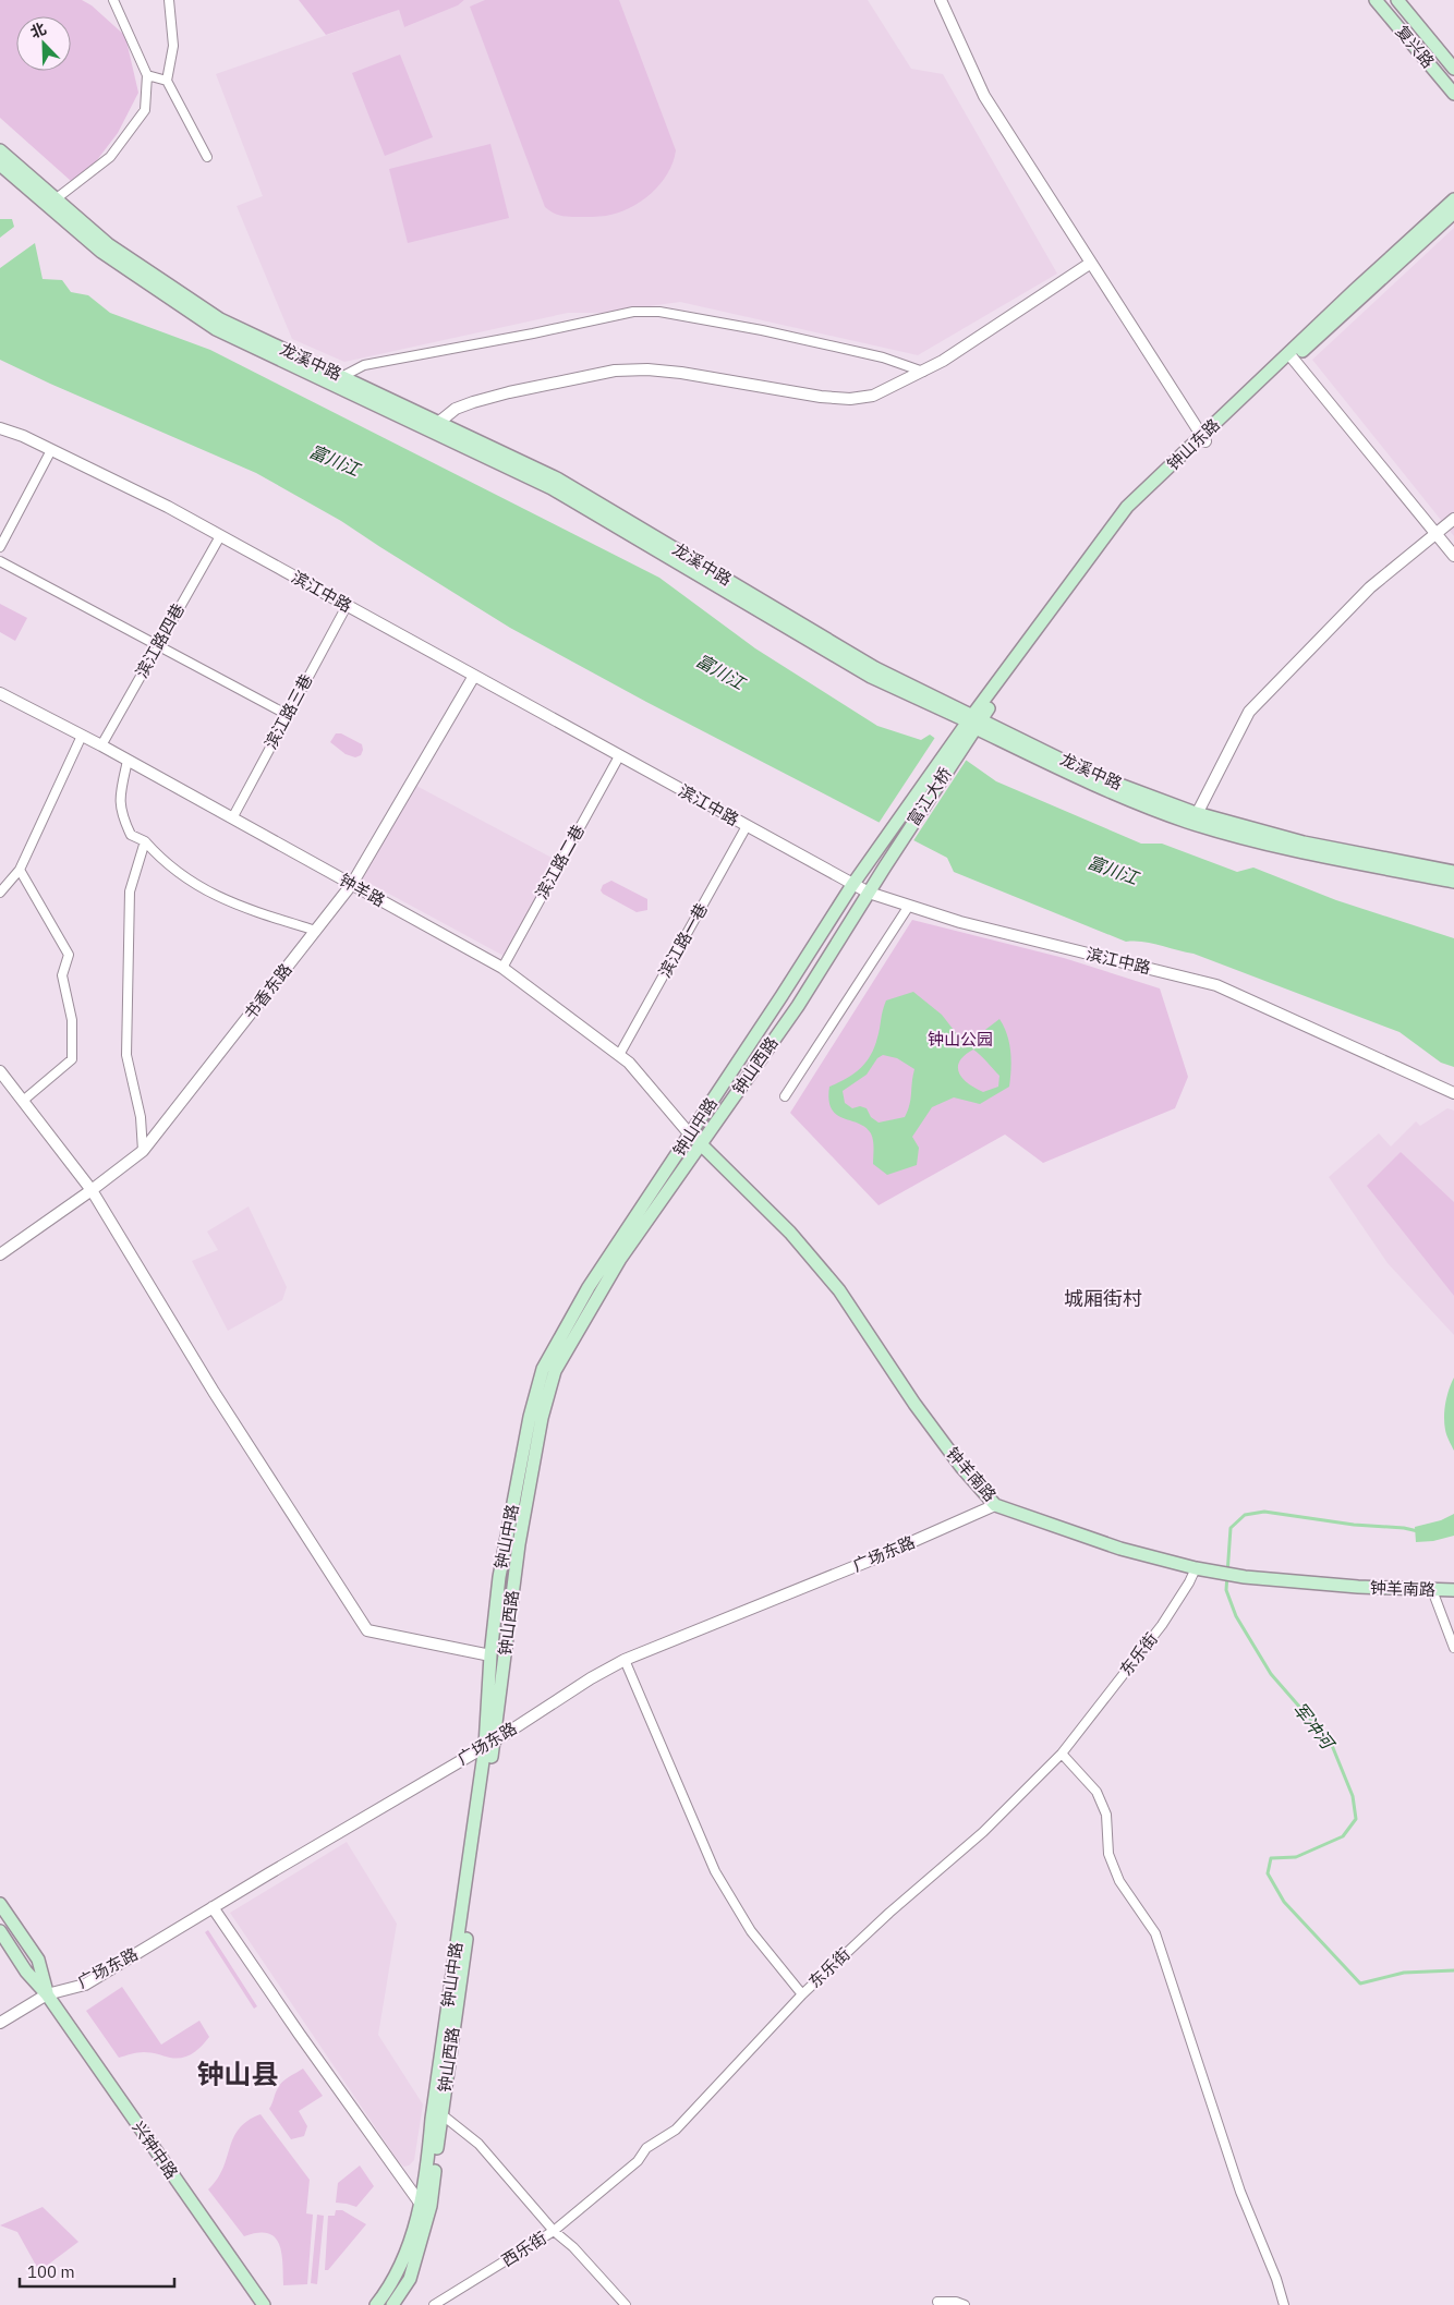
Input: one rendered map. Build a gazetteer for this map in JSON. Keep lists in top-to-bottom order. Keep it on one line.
{"streets":{"main road":["复兴路","龙溪中路","钟山东路","富江大桥","钟山西路","钟山中路","钟羊南路","兴钟中路"],"street":["滨江中路","滨江路四巷","滨江路三巷","滨江路二巷","钟羊路","滨江路一巷","书香东路","广场东路","东乐街","西乐街"]},"crossings":[["龙溪中路","钟山东路"],["龙溪中路","富江大桥"],["钟山东路","富江大桥"],["滨江中路","滨江路四巷"],["滨江中路","滨江路三巷"],["滨江中路","滨江路二巷"],["滨江中路","滨江路一巷"],["滨江中路","书香东路"],["滨江中路","钟山西路"],["滨江中路","钟山中路"],["滨江路四巷","钟羊路"],["滨江路三巷","钟羊路"],["富江大桥","钟山西路"],["富江大桥","钟山中路"],["滨江路二巷","钟羊路"],["钟羊路","滨江路一巷"],["钟羊路","书香东路"],["钟羊路","钟山西路"],["钟羊路","钟山中路"],["钟羊路","钟羊南路"],["钟山西路","钟山中路"],["钟山西路","钟羊南路"],["钟山西路","广场东路"],["钟山中路","钟羊南路"],["钟山中路","广场东路"],["钟羊南路","广场东路"],["钟羊南路","东乐街"],["广场东路","兴钟中路"],["东乐街","西乐街"]],"districts":["城厢街村","钟山县"],"water":["富川江","军冲河"],"parks":["钟山公园"],"scale_bar":"100 m","north":"top left"}
